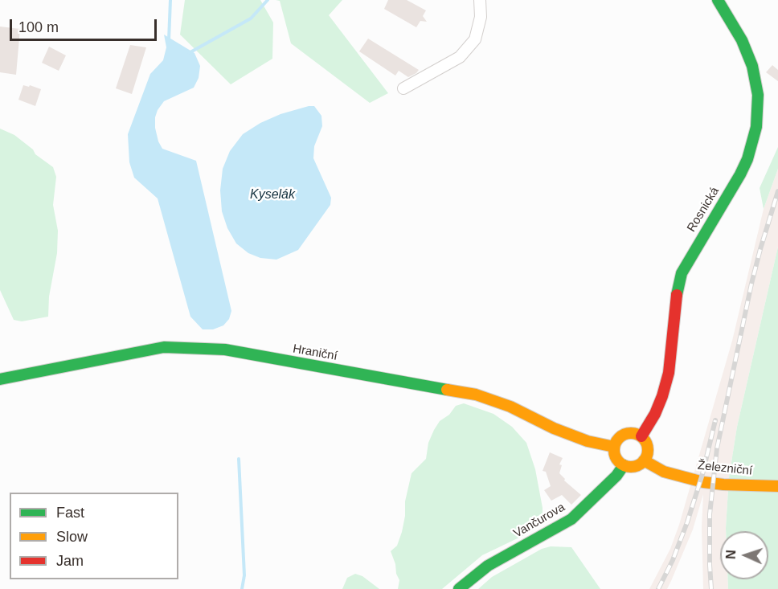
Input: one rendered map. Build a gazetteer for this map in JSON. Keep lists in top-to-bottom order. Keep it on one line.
{"streets":{"street":["Rosnická","Hraniční","Železniční","Vančurova"]},"crossings":[["Rosnická","Hraniční"],["Rosnická","Železniční"],["Rosnická","Vančurova"],["Hraniční","Železniční"],["Hraniční","Vančurova"],["Železniční","Vančurova"]],"water":["Kyselák"],"legend":["Fast","Slow","Jam"],"scale_bar":"100 m","north":"left"}
